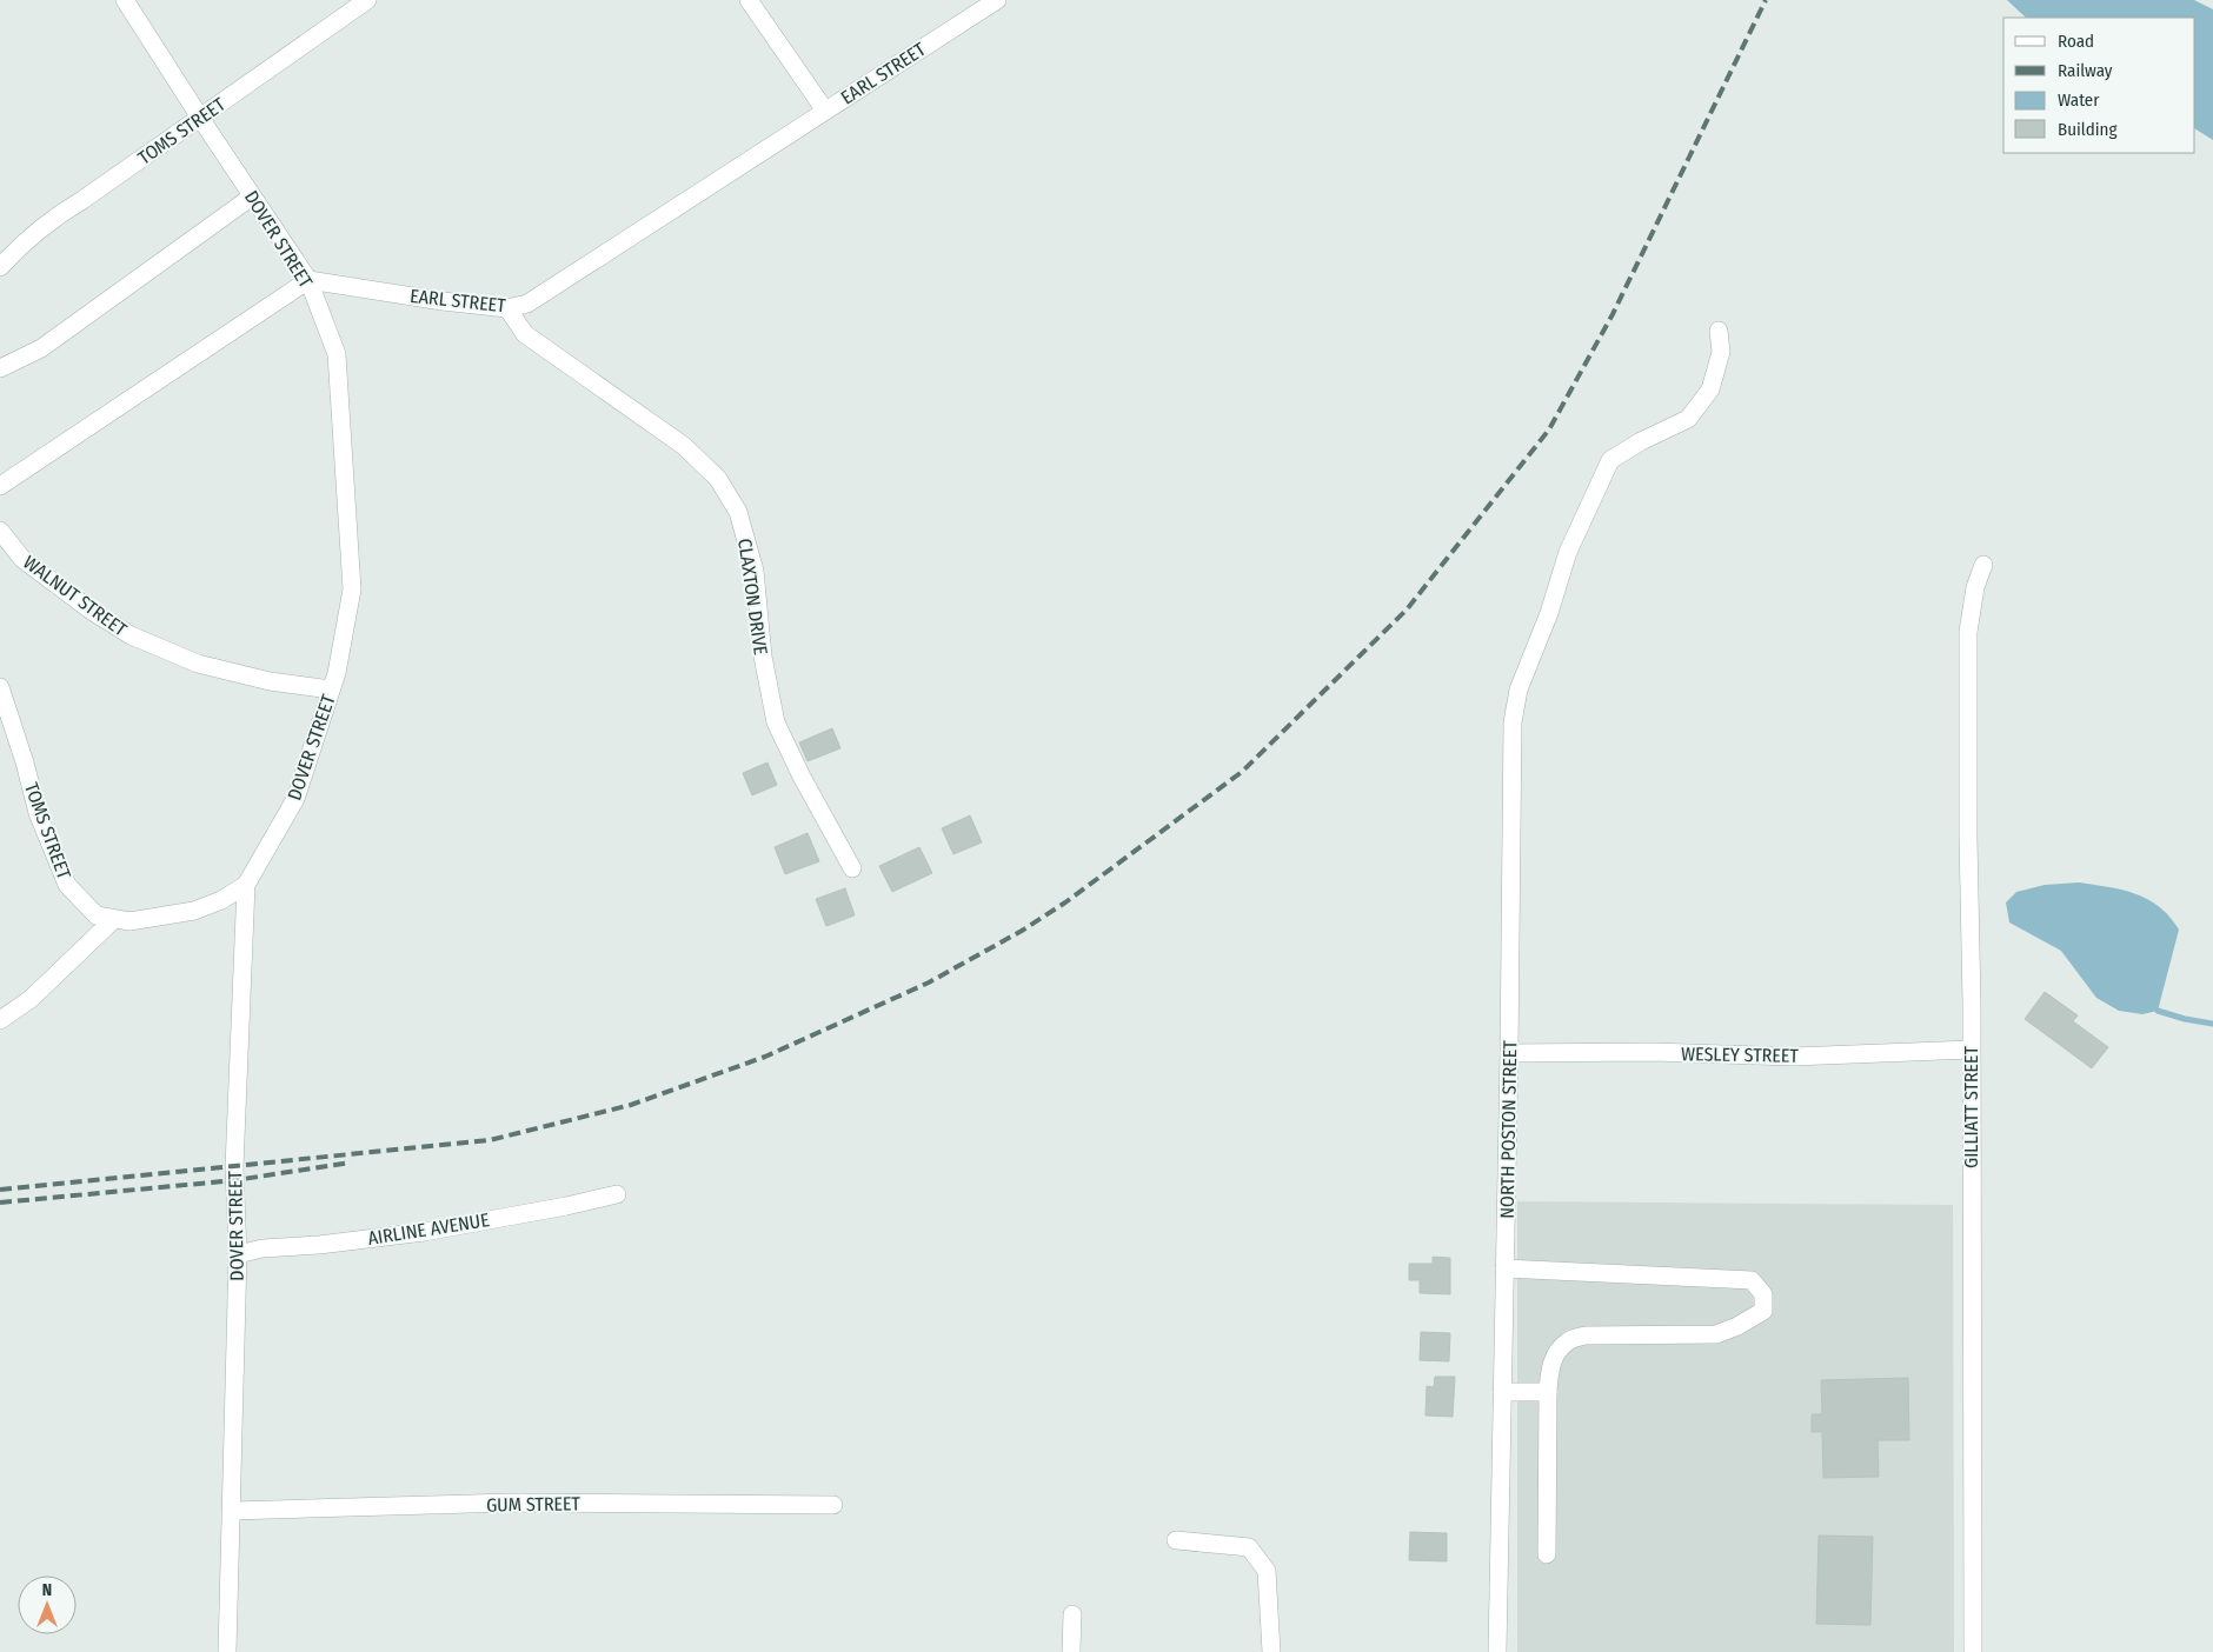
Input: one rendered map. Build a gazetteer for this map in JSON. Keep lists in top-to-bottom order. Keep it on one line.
{"streets":{"street":["EARL STREET","TOMS STREET","DOVER STREET","WALNUT STREET","CLAXTON DRIVE","WESLEY STREET","GILLIATT STREET","NORTH POSTON STREET","AIRLINE AVENUE","GUM STREET"]},"crossings":[["EARL STREET","DOVER STREET"],["EARL STREET","CLAXTON DRIVE"],["TOMS STREET","DOVER STREET"],["DOVER STREET","WALNUT STREET"],["DOVER STREET","AIRLINE AVENUE"],["DOVER STREET","GUM STREET"],["WESLEY STREET","GILLIATT STREET"],["WESLEY STREET","NORTH POSTON STREET"]],"legend":["Road","Railway","Water","Building"],"north":"top"}
